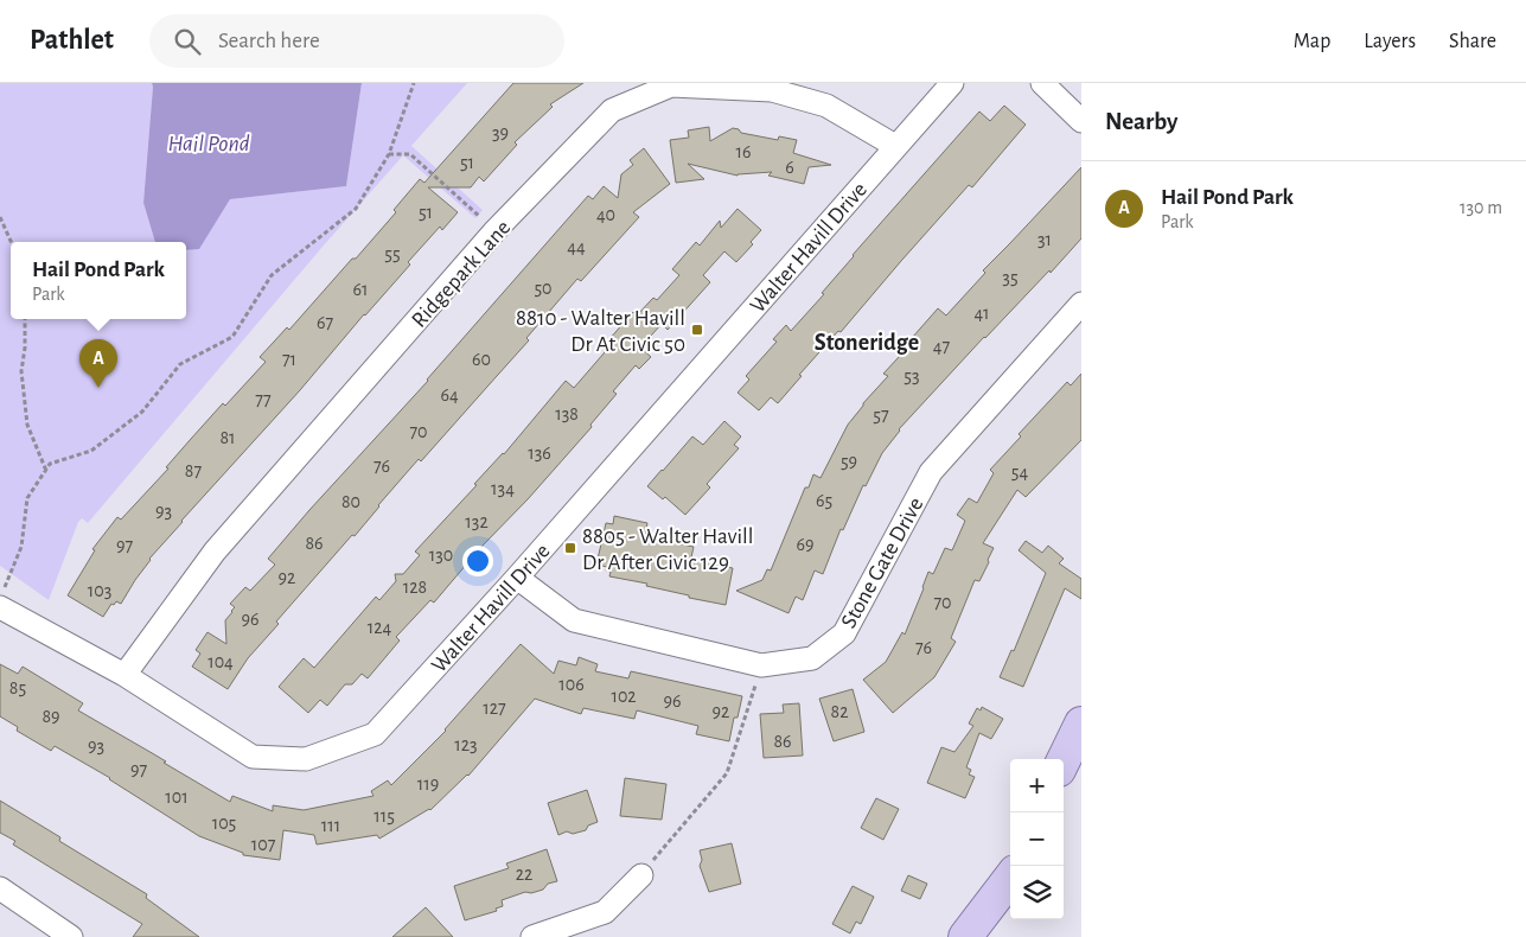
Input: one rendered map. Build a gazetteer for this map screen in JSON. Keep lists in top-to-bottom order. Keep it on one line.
{"streets":{"street":["Walter Havill Drive","Ridgepark Lane","Stone Gate Drive"]},"crossings":[["Walter Havill Drive","Ridgepark Lane"],["Walter Havill Drive","Stone Gate Drive"]],"districts":["Stoneridge"],"water":["Hail Pond"],"places":{"transit":["8810 - Walter Havill Dr At Civic 50","8805 - Walter Havill Dr After Civic 129"]},"house_numbers":["39","16","51","6","51","40","31","44","55","35","50","61","41","67","47","71","60","53","64","77","138","57","70","81","136","59","76","87","54","134","65","80","93","132","86","69","97","130","92","128","103","70","96","124","76","104","106","85","102","96","127","92","82","89","86","123","93","97","119","101","115","105","111","107","22"],"page":{"header":"Pathlet","search":"Search here","nav":["Map","Layers","Share"],"heading":"Nearby","list":[{"mark":"A","name":"Hail Pond Park","note":"Park","value":"130 m"}],"popup":["Hail Pond Park","Park"],"pins":"A","map_buttons":["+","−"]}}
